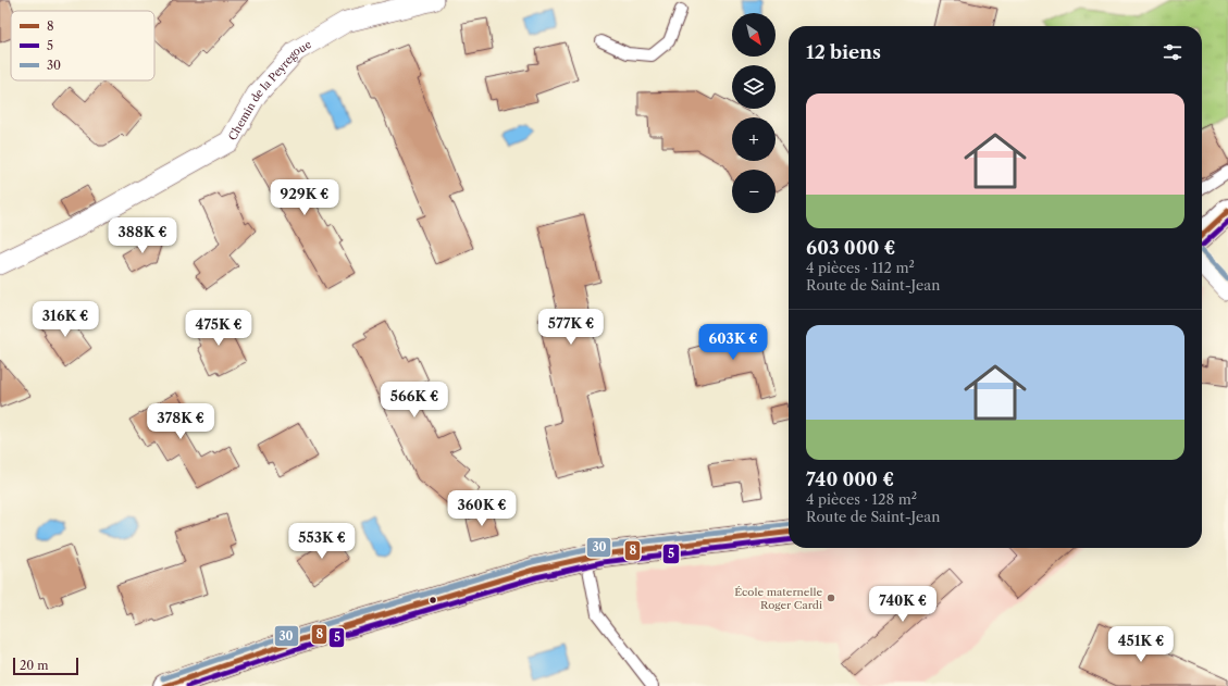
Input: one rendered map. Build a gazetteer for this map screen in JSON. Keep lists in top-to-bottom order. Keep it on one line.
{"streets":{"street":["Chemin de la Peyregoue"]},"places":["École maternelle Roger Cardi"],"lines":["transit line 8","transit line 5","transit line 30"],"legend":["8","5","30"],"scale_bar":"20 m","north":"bottom right","page":{"map_buttons":["+","−"],"heading":"12 biens","list":[{"name":"603 000 €","note":"4 pièces · 112 m² · Route de Saint-Jean"},{"name":"740 000 €","note":"4 pièces · 128 m² · Route de Saint-Jean"}],"price":["929K €","388K €","316K €","577K €","475K €","603K €","566K €","378K €","360K €","553K €","740K €","451K €"],"scale":"20 m"}}
